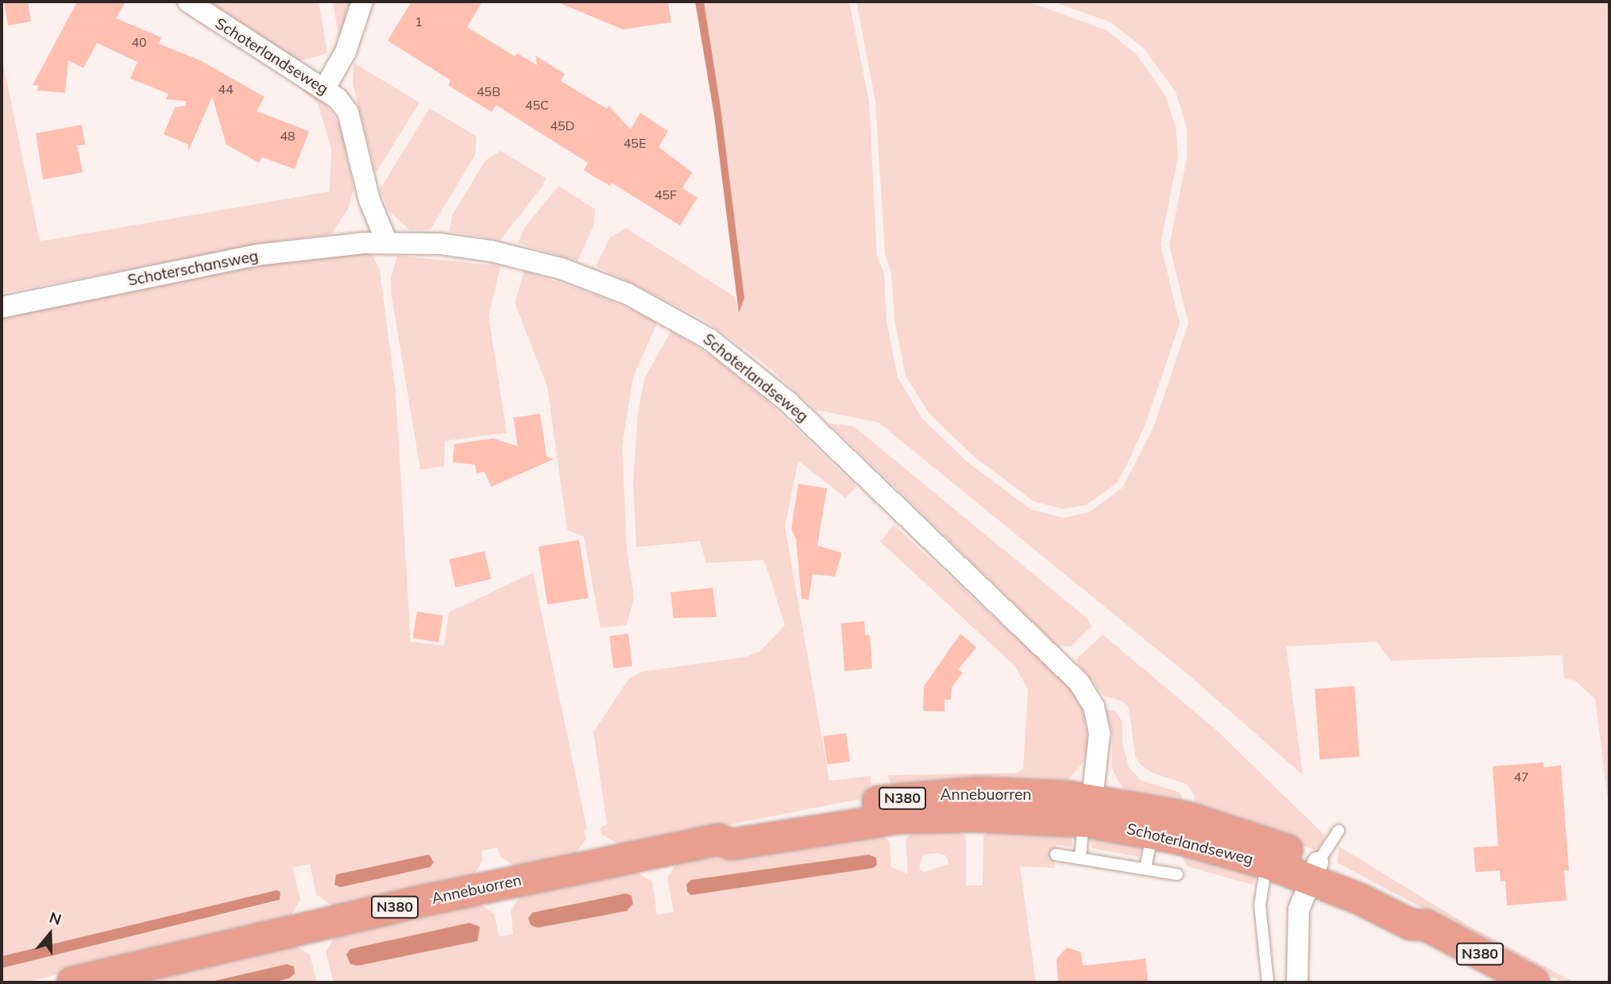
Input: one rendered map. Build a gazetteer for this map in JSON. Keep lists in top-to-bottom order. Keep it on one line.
{"streets":{"main road":["Schoterlandseweg","Annebuorren","N380"],"street":["Schoterschansweg"]},"crossings":[["Schoterlandseweg","Schoterschansweg"],["Schoterlandseweg","Annebuorren"]],"house_numbers":["1","40","44","45B","45C","45D","48","45E","45F","47"],"north":"top"}
